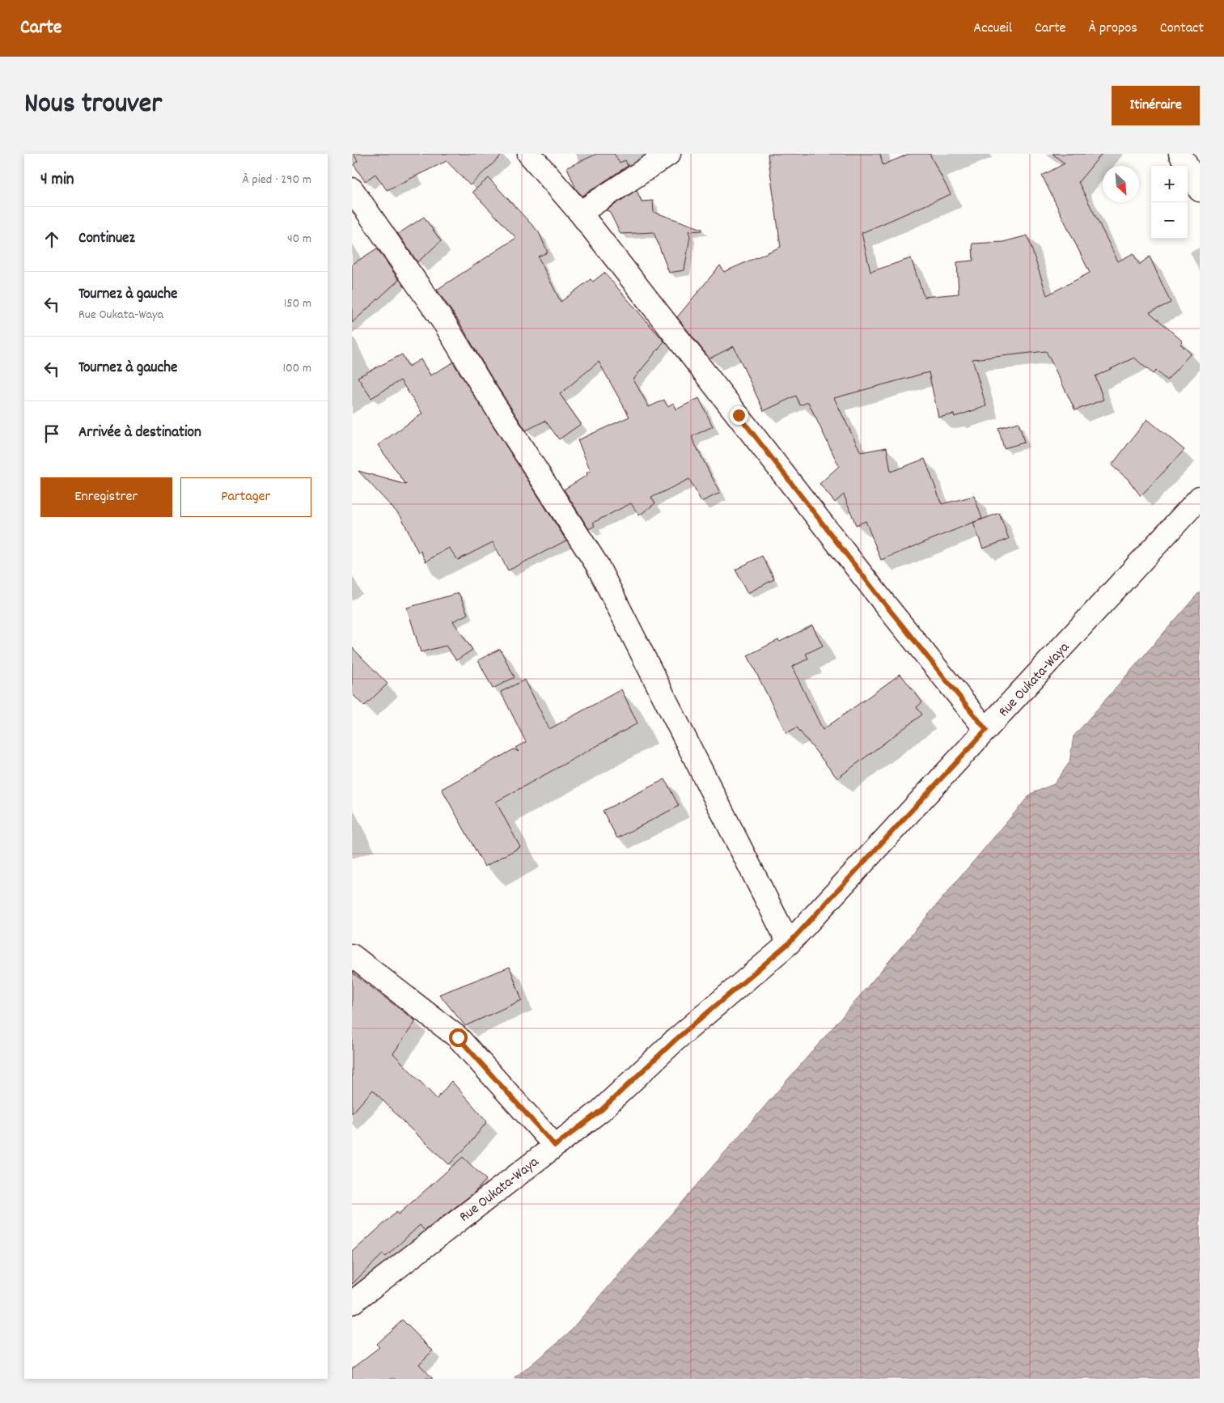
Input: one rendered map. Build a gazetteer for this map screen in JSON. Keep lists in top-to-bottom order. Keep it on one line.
{"streets":{"street":["Rue Oukata-Waya"]},"north":"bottom right","page":{"header":"Carte","nav":["Accueil","Carte","À propos","Contact"],"title":"Nous trouver","buttons":["Itinéraire",["Enregistrer","Partager"]],"heading":["4 min","À pied · 290 m"],"map_buttons":["+","−"],"list":[["Continuez","40 m"],["Tournez à gauche","Rue Oukata-Waya","150 m"],["Tournez à gauche","100 m"],"Arrivée à destination"]}}
